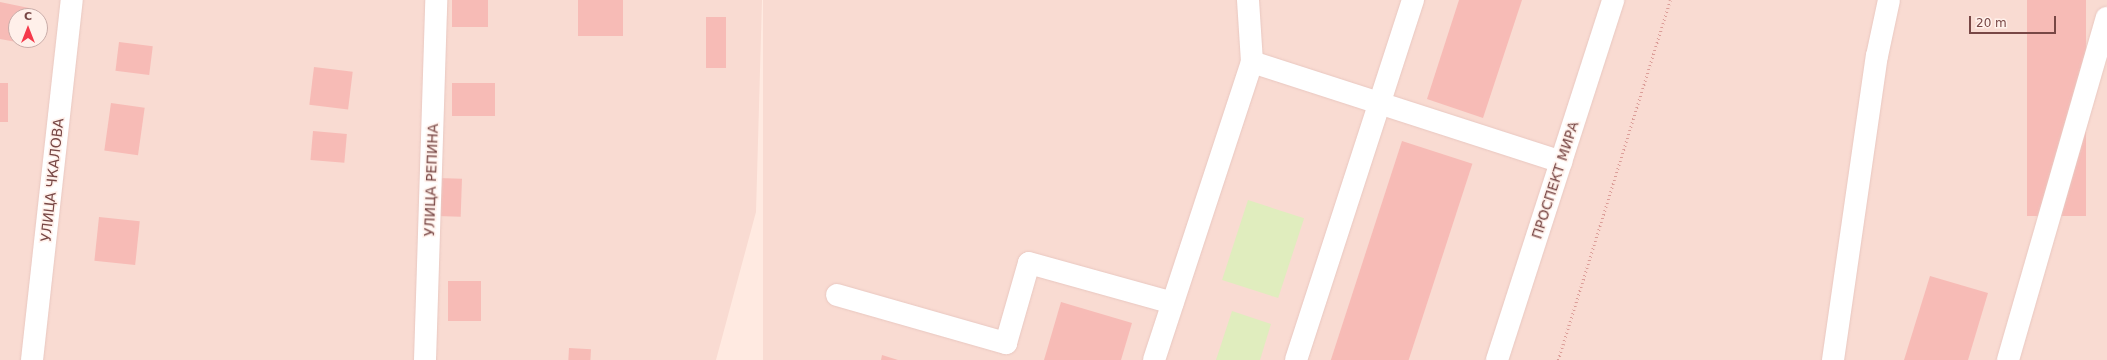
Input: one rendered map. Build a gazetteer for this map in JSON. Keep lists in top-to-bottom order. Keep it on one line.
{"streets":{"street":["УЛИЦА ЧКАЛОВА","УЛИЦА РЕПИНА","ПРОСПЕКТ МИРА"]},"scale_bar":"20 m","north":"top"}
